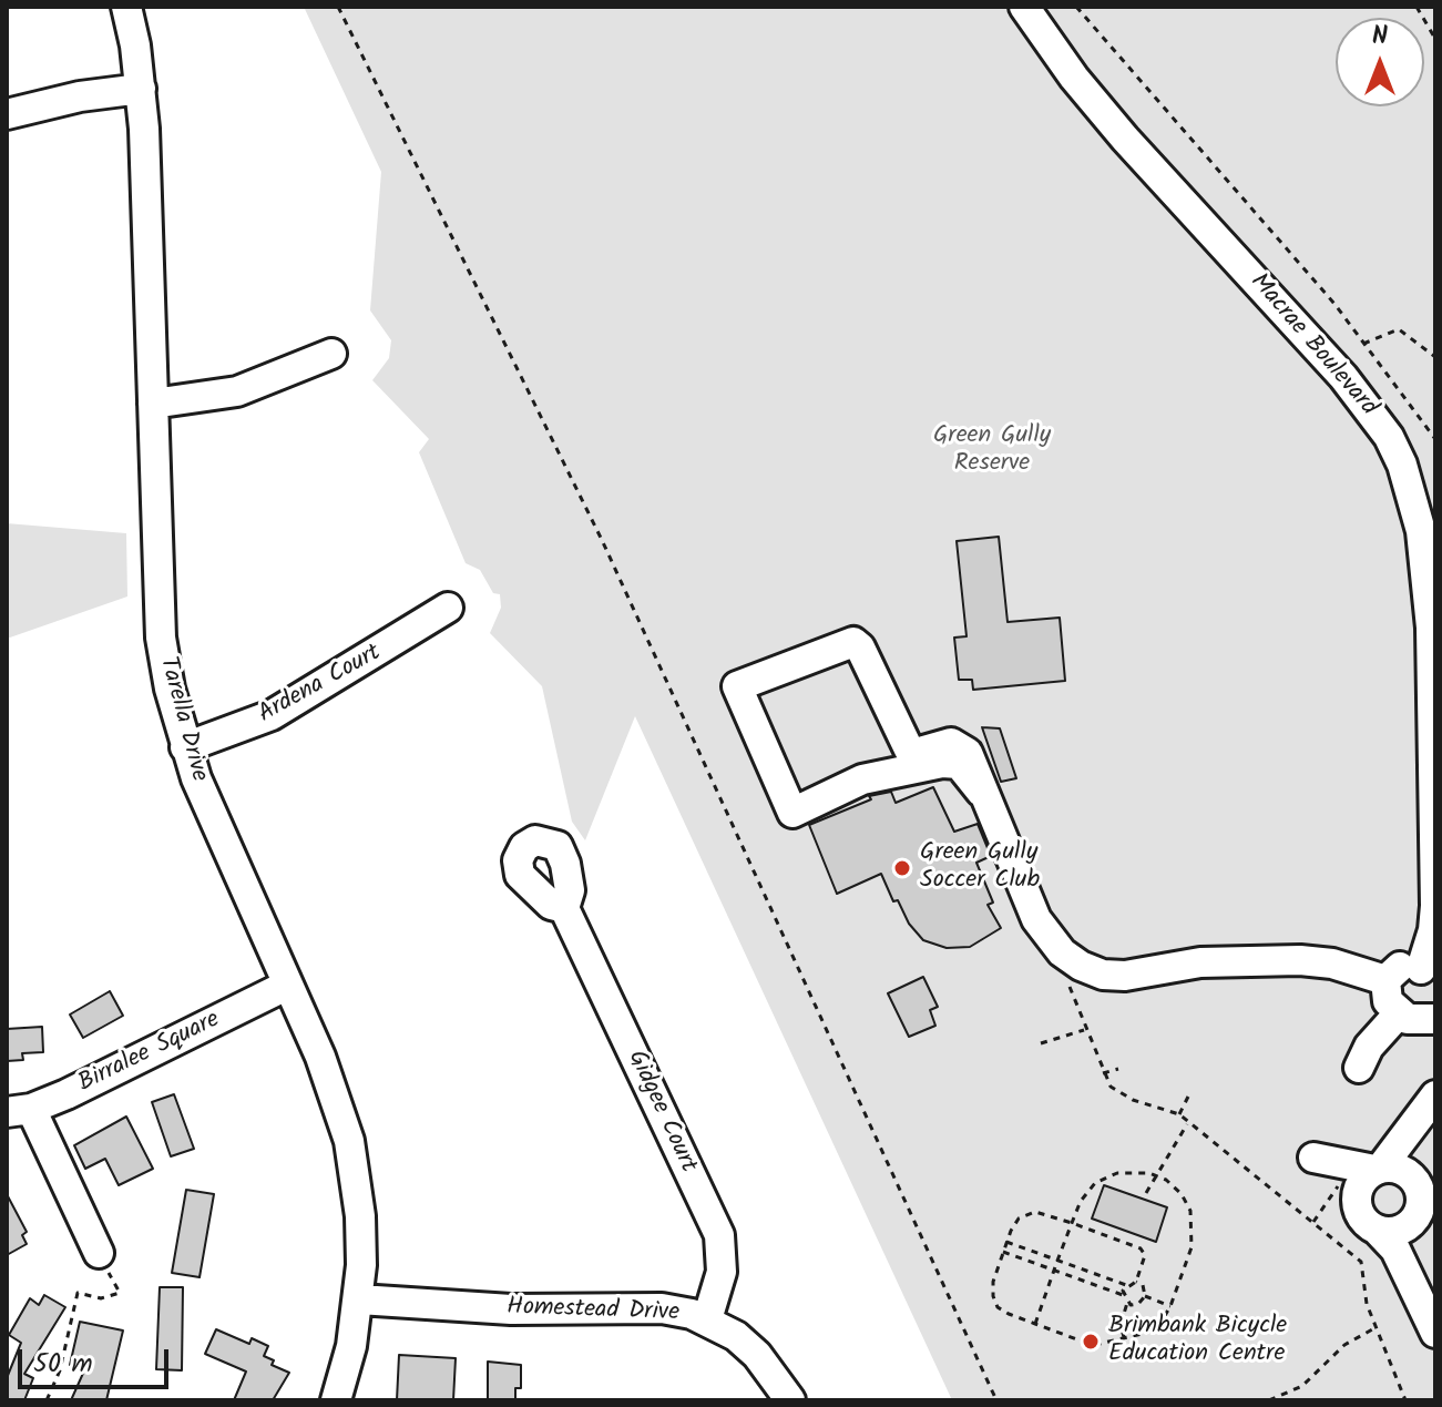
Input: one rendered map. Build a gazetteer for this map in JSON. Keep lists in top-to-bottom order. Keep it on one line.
{"streets":{"street":["Macrae Boulevard","Ardena Court","Tarella Drive","Birralee Square","Gidgee Court","Homestead Drive"]},"crossings":[["Ardena Court","Tarella Drive"],["Tarella Drive","Birralee Square"],["Tarella Drive","Homestead Drive"],["Gidgee Court","Homestead Drive"]],"parks":["Green Gully Reserve"],"places":["Green Gully Soccer Club","Brimbank Bicycle Education Centre"],"scale_bar":"50 m","north":"top"}
